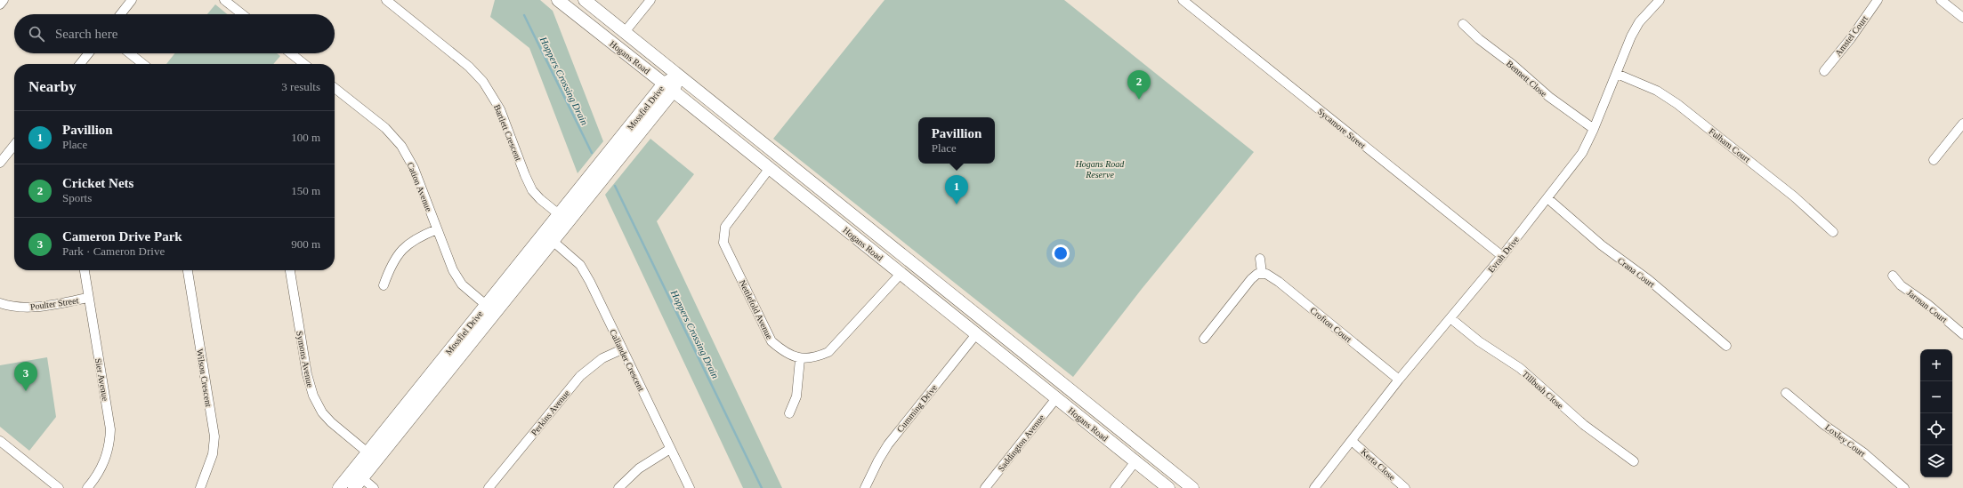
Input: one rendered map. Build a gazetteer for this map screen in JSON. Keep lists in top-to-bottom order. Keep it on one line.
{"streets":{"street":["Amstel Court","Hogans Road","Bennett Close","Mossfiel Drive","Sycamore Street","Bartlett Crescent","Fulham Court","Cation Avenue","Evrah Drive","Crana Court","Poulter Street","Jarman Court","Nettlefold Avenue","Crofton Court","Symons Avenue","Callander Crescent","Wilson Crescent","Sier Avenue","Tillbush Close","Cumming Drive","Perkins Avenue","Loxley Court","Saddington Avenue","Kerta Close"]},"crossings":[["Hogans Road","Mossfiel Drive"],["Hogans Road","Nettlefold Avenue"],["Hogans Road","Cumming Drive"],["Hogans Road","Saddington Avenue"],["Bennett Close","Evrah Drive"],["Mossfiel Drive","Bartlett Crescent"],["Mossfiel Drive","Cation Avenue"],["Mossfiel Drive","Symons Avenue"],["Mossfiel Drive","Callander Crescent"],["Sycamore Street","Evrah Drive"],["Fulham Court","Evrah Drive"],["Evrah Drive","Crana Court"],["Evrah Drive","Crofton Court"],["Evrah Drive","Tillbush Close"],["Evrah Drive","Kerta Close"],["Poulter Street","Sier Avenue"],["Callander Crescent","Perkins Avenue"]],"water":["Hoppers Crossing Drain"],"parks":["Hogans Road Reserve"],"page":{"search":"Search here","heading":["Nearby","3 results"],"pins":["2","1","3"],"list":[{"mark":"1","name":"Pavillion","note":"Place","value":"100 m"},{"mark":"2","name":"Cricket Nets","note":"Sports","value":"150 m"},{"mark":"3","name":"Cameron Drive Park","note":"Park · Cameron Drive","value":"900 m"}],"popup":["Pavillion","Place"],"map_buttons":["+","−"]}}
